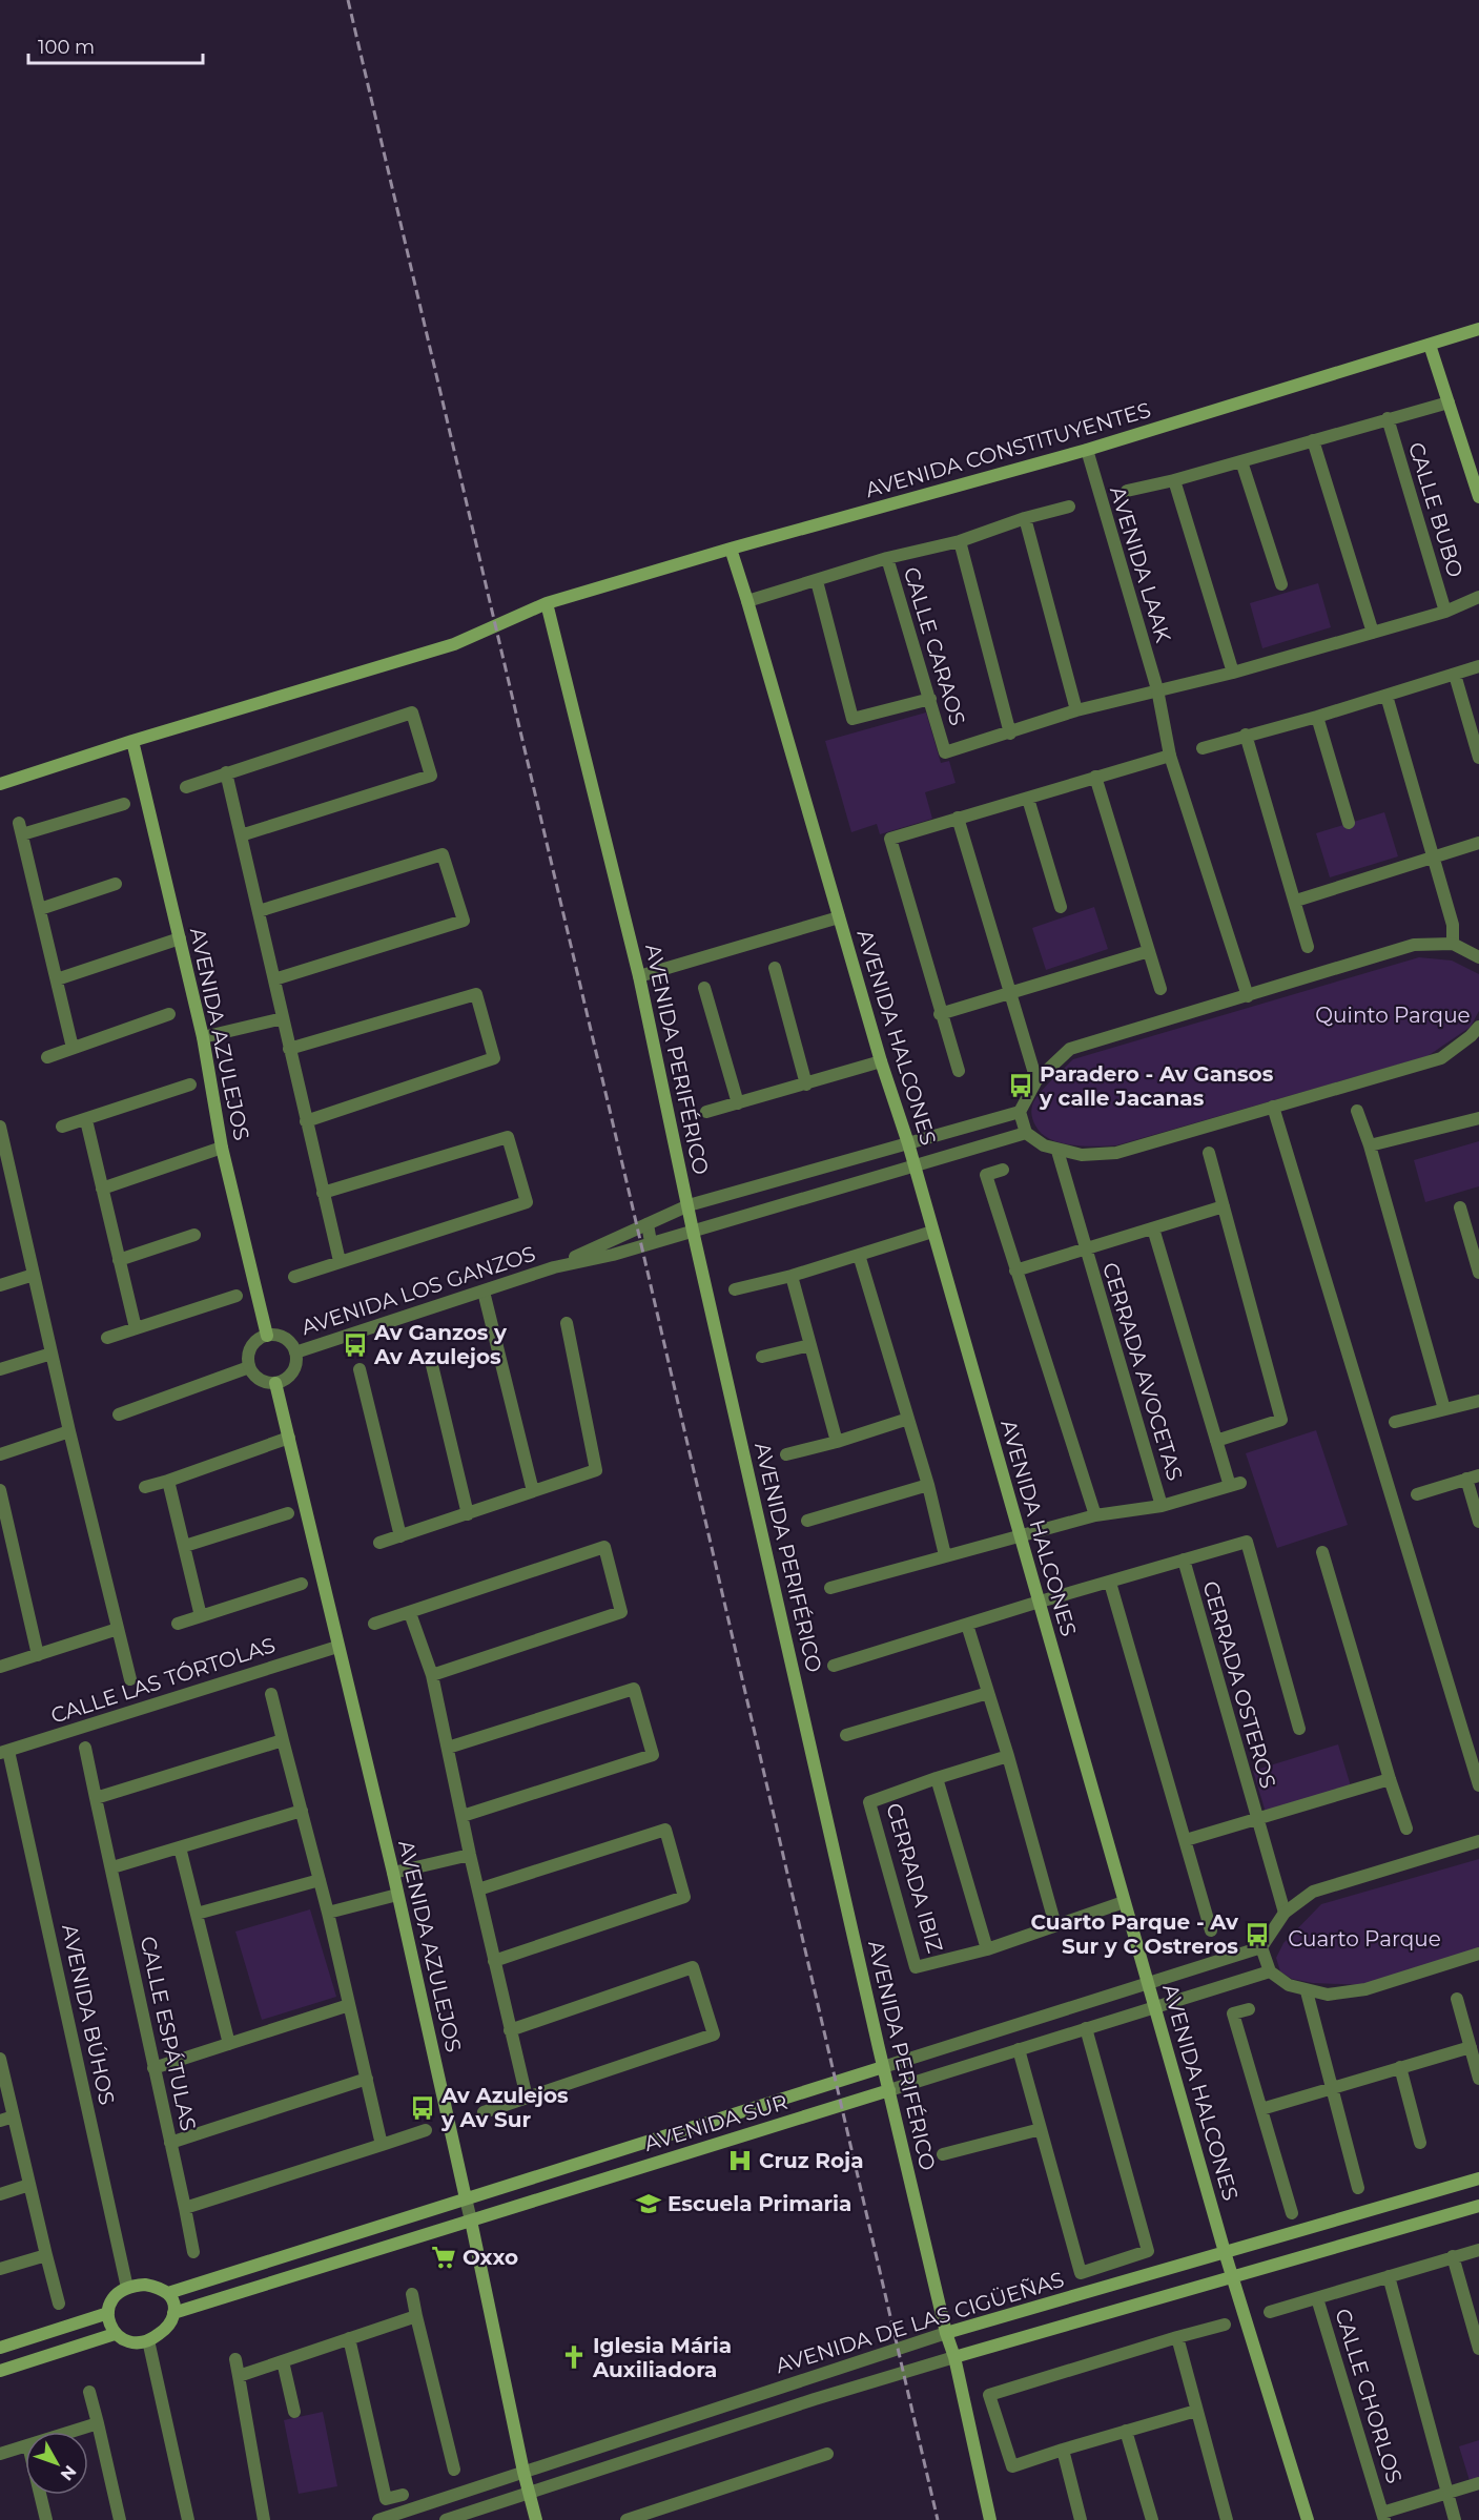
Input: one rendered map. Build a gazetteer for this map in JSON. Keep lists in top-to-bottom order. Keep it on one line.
{"streets":{"main road":["AVENIDA CONSTITUYENTES","AVENIDA AZULEJOS","AVENIDA HALCONES","AVENIDA PERIFÉRICO","AVENIDA SUR","AVENIDA DE LAS CIGÜEÑAS"],"street":["CALLE BUBO","AVENIDA LAAK","CALLE CARAOS","AVENIDA LOS GANZOS","CERRADA AVOCETAS","CALLE LAS TÓRTOLAS","CERRADA OSTEROS","CERRADA IBIZ","AVENIDA BÚHOS","CALLE ESPÁTULAS","CALLE CHORLOS"]},"crossings":[["AVENIDA CONSTITUYENTES","AVENIDA LAAK"],["AVENIDA CONSTITUYENTES","AVENIDA AZULEJOS"],["AVENIDA CONSTITUYENTES","AVENIDA HALCONES"],["AVENIDA CONSTITUYENTES","AVENIDA PERIFÉRICO"],["CALLE BUBO","AVENIDA LAAK"],["CALLE BUBO","CALLE CARAOS"],["AVENIDA LAAK","CALLE CARAOS"],["CALLE CARAOS","AVENIDA HALCONES"],["AVENIDA AZULEJOS","AVENIDA LOS GANZOS"],["AVENIDA AZULEJOS","CALLE LAS TÓRTOLAS"],["AVENIDA AZULEJOS","AVENIDA SUR"],["AVENIDA AZULEJOS","AVENIDA DE LAS CIGÜEÑAS"],["AVENIDA HALCONES","CERRADA AVOCETAS"],["AVENIDA HALCONES","CERRADA OSTEROS"],["AVENIDA HALCONES","CERRADA IBIZ"],["AVENIDA HALCONES","AVENIDA SUR"],["AVENIDA HALCONES","AVENIDA DE LAS CIGÜEÑAS"],["AVENIDA PERIFÉRICO","AVENIDA SUR"],["AVENIDA PERIFÉRICO","AVENIDA DE LAS CIGÜEÑAS"],["CALLE LAS TÓRTOLAS","AVENIDA BÚHOS"],["AVENIDA BÚHOS","AVENIDA SUR"]],"parks":["Quinto Parque","Cuarto Parque"],"places":{"bus stop":["Paradero - Av Gansos y calle Jacanas","Av Ganzos y Av Azulejos","Cuarto Parque - Av Sur y C Ostreros","Av Azulejos y Av Sur"],"hospital":["Cruz Roja"],"school or university":["Escuela Primaria"],"supermarket":["Oxxo"],"church":["Iglesia Mária Auxiliadora"]},"scale_bar":"100 m","north":"bottom right"}
